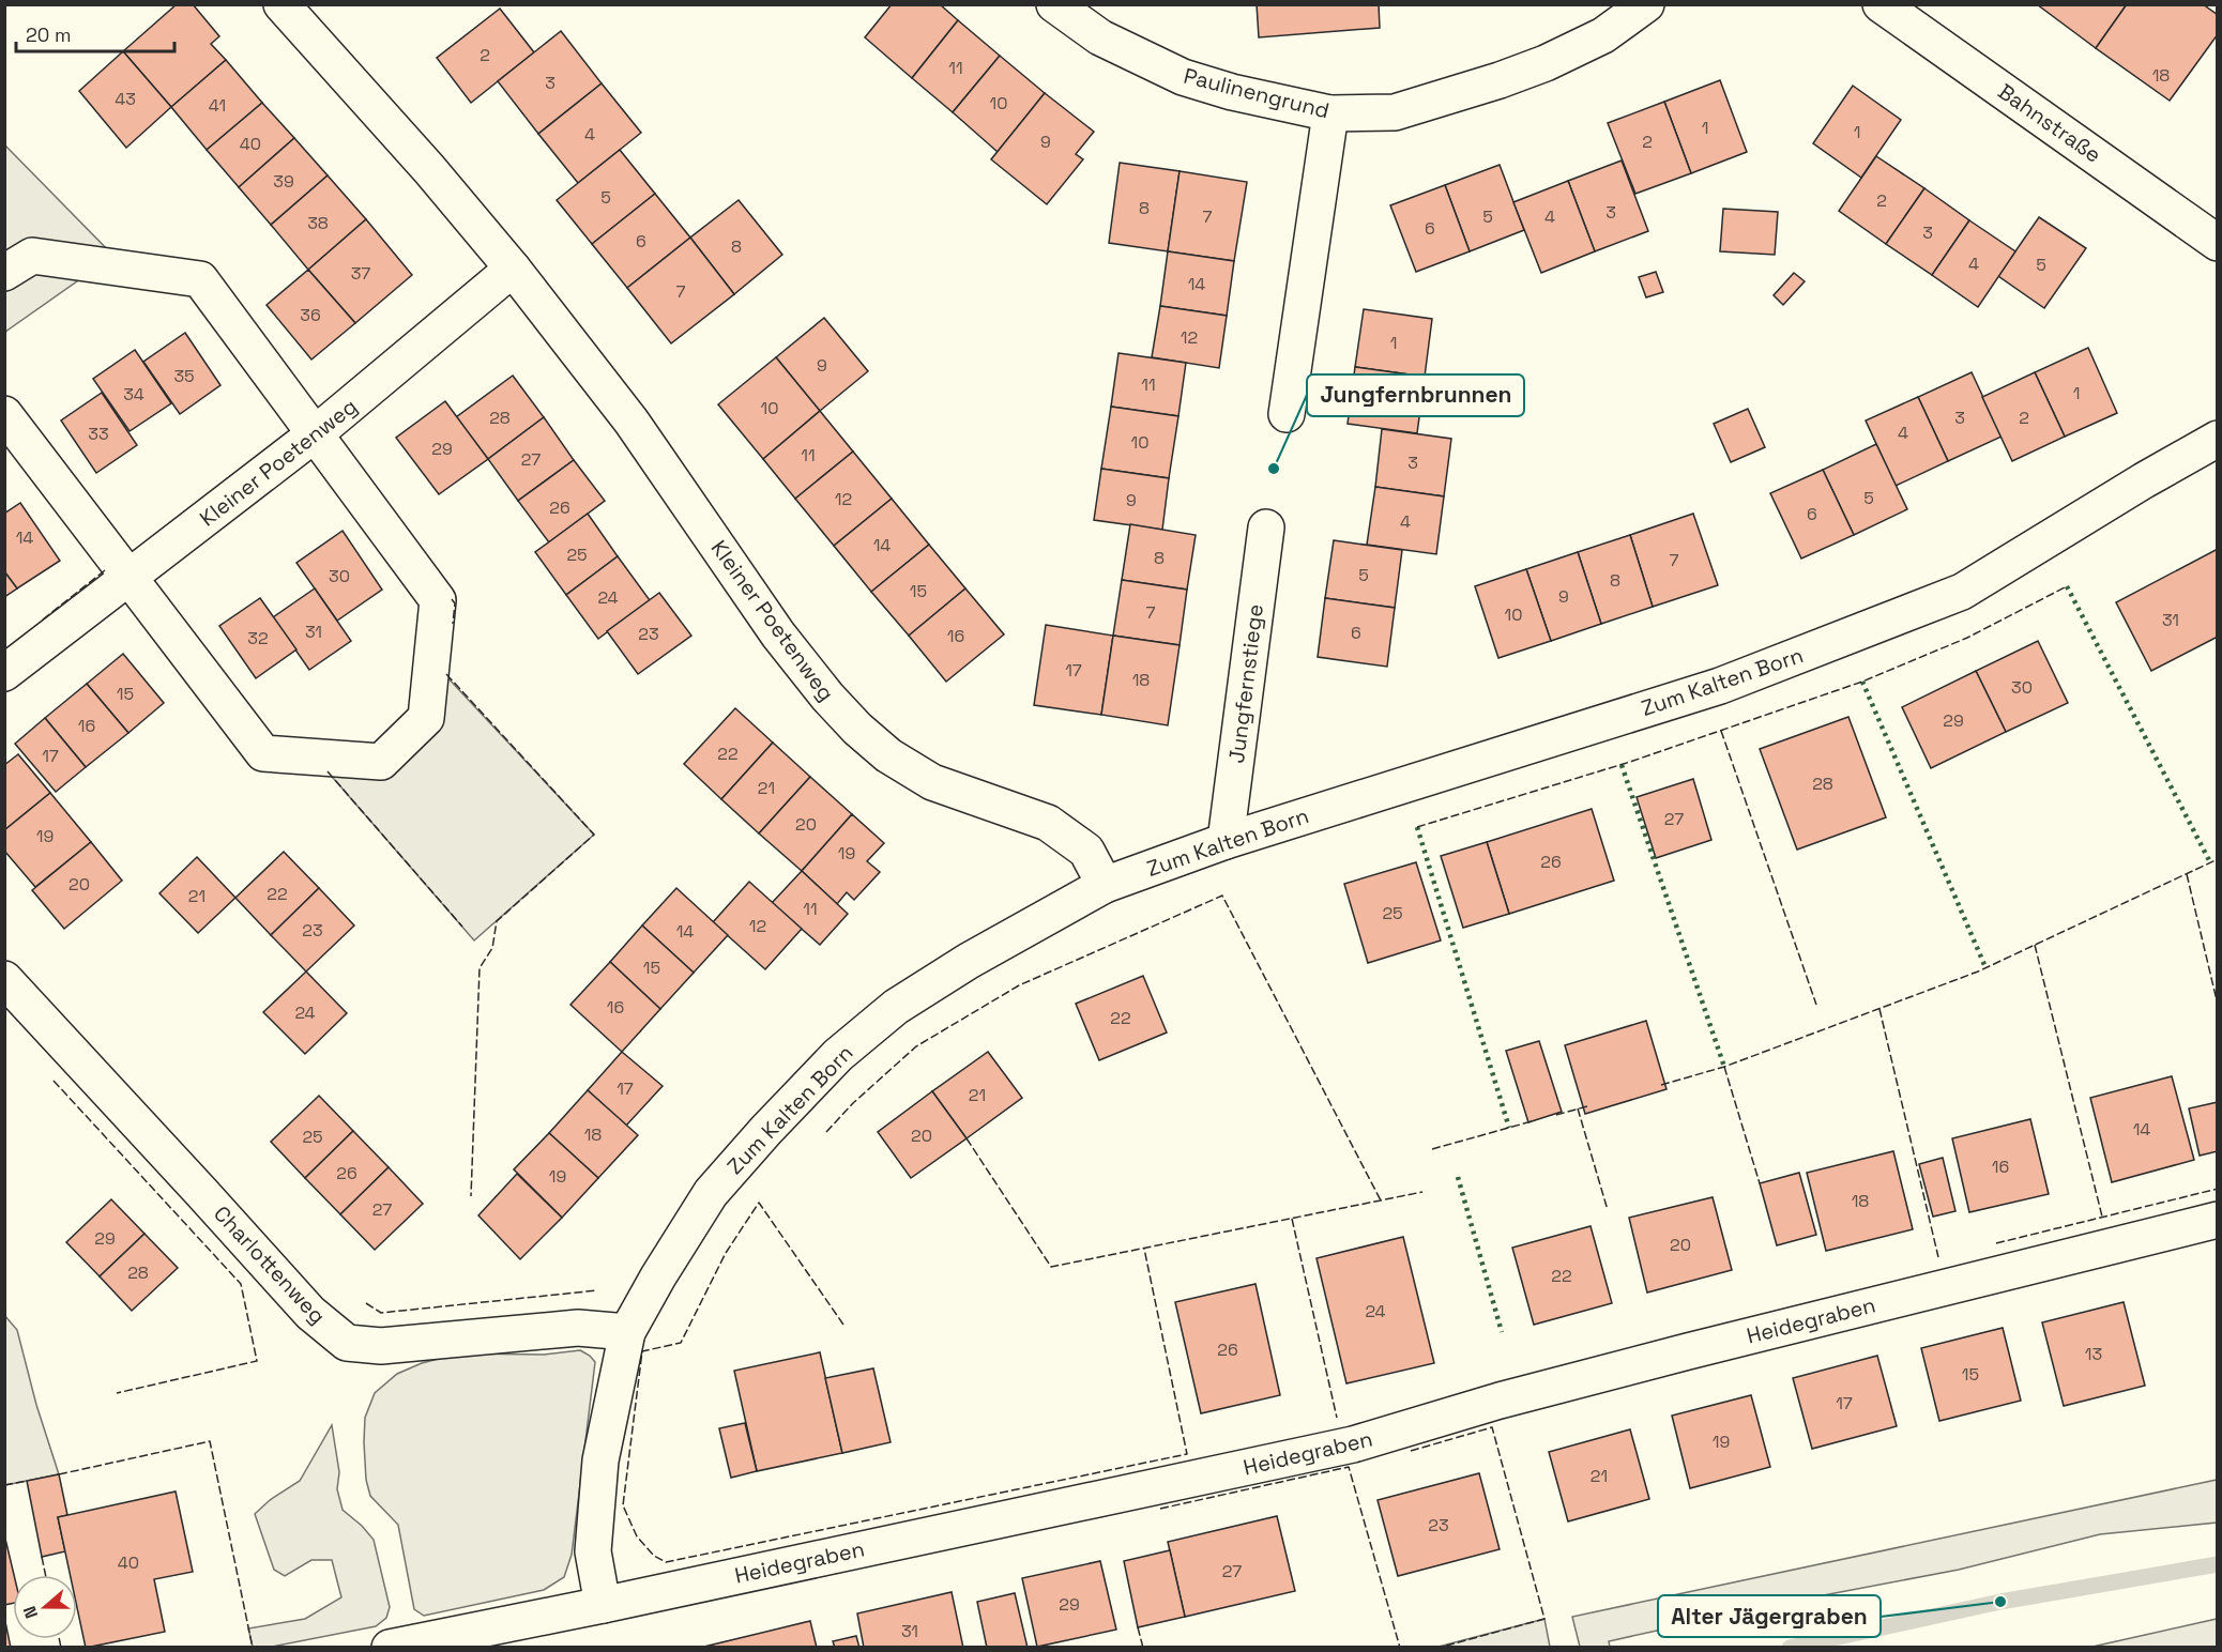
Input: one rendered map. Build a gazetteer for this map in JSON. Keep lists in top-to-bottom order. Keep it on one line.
{"streets":{"street":["Paulinengrund","Bahnstraße","Kleiner Poetenweg","Zum Kalten Born","Jungfernstiege","Charlottenweg","Heidegraben"]},"crossings":[["Kleiner Poetenweg","Zum Kalten Born"],["Zum Kalten Born","Jungfernstiege"],["Zum Kalten Born","Charlottenweg"],["Zum Kalten Born","Heidegraben"]],"places":["Jungfernbrunnen","Alter Jägergraben"],"house_numbers":["2","11","18","3","43","10","41","1","1","4","9","2","40","39","5","2","8","3","7","5","4","38","6","3","6","8","4","5","37","14","7","36","12","1","9","35","11","1","34","10","28","3","2","4","33","10","29","11","27","3","5","12","9","26","6","4","14","14","25","8","7","5","30","8","15","9","24","7","10","31","31","6","23","16","32","17","18","30","15","29","16","22","17","28","21","27","20","19","19","26","20","22","21","11","25","12","23","14","15","16","24","22","17","21","14","18","20","25","16","26","19","18","27","29","20","28","22","24","26","13","15","17","19","21","23","40","27","29","31"],"scale_bar":"20 m","north":"left"}
